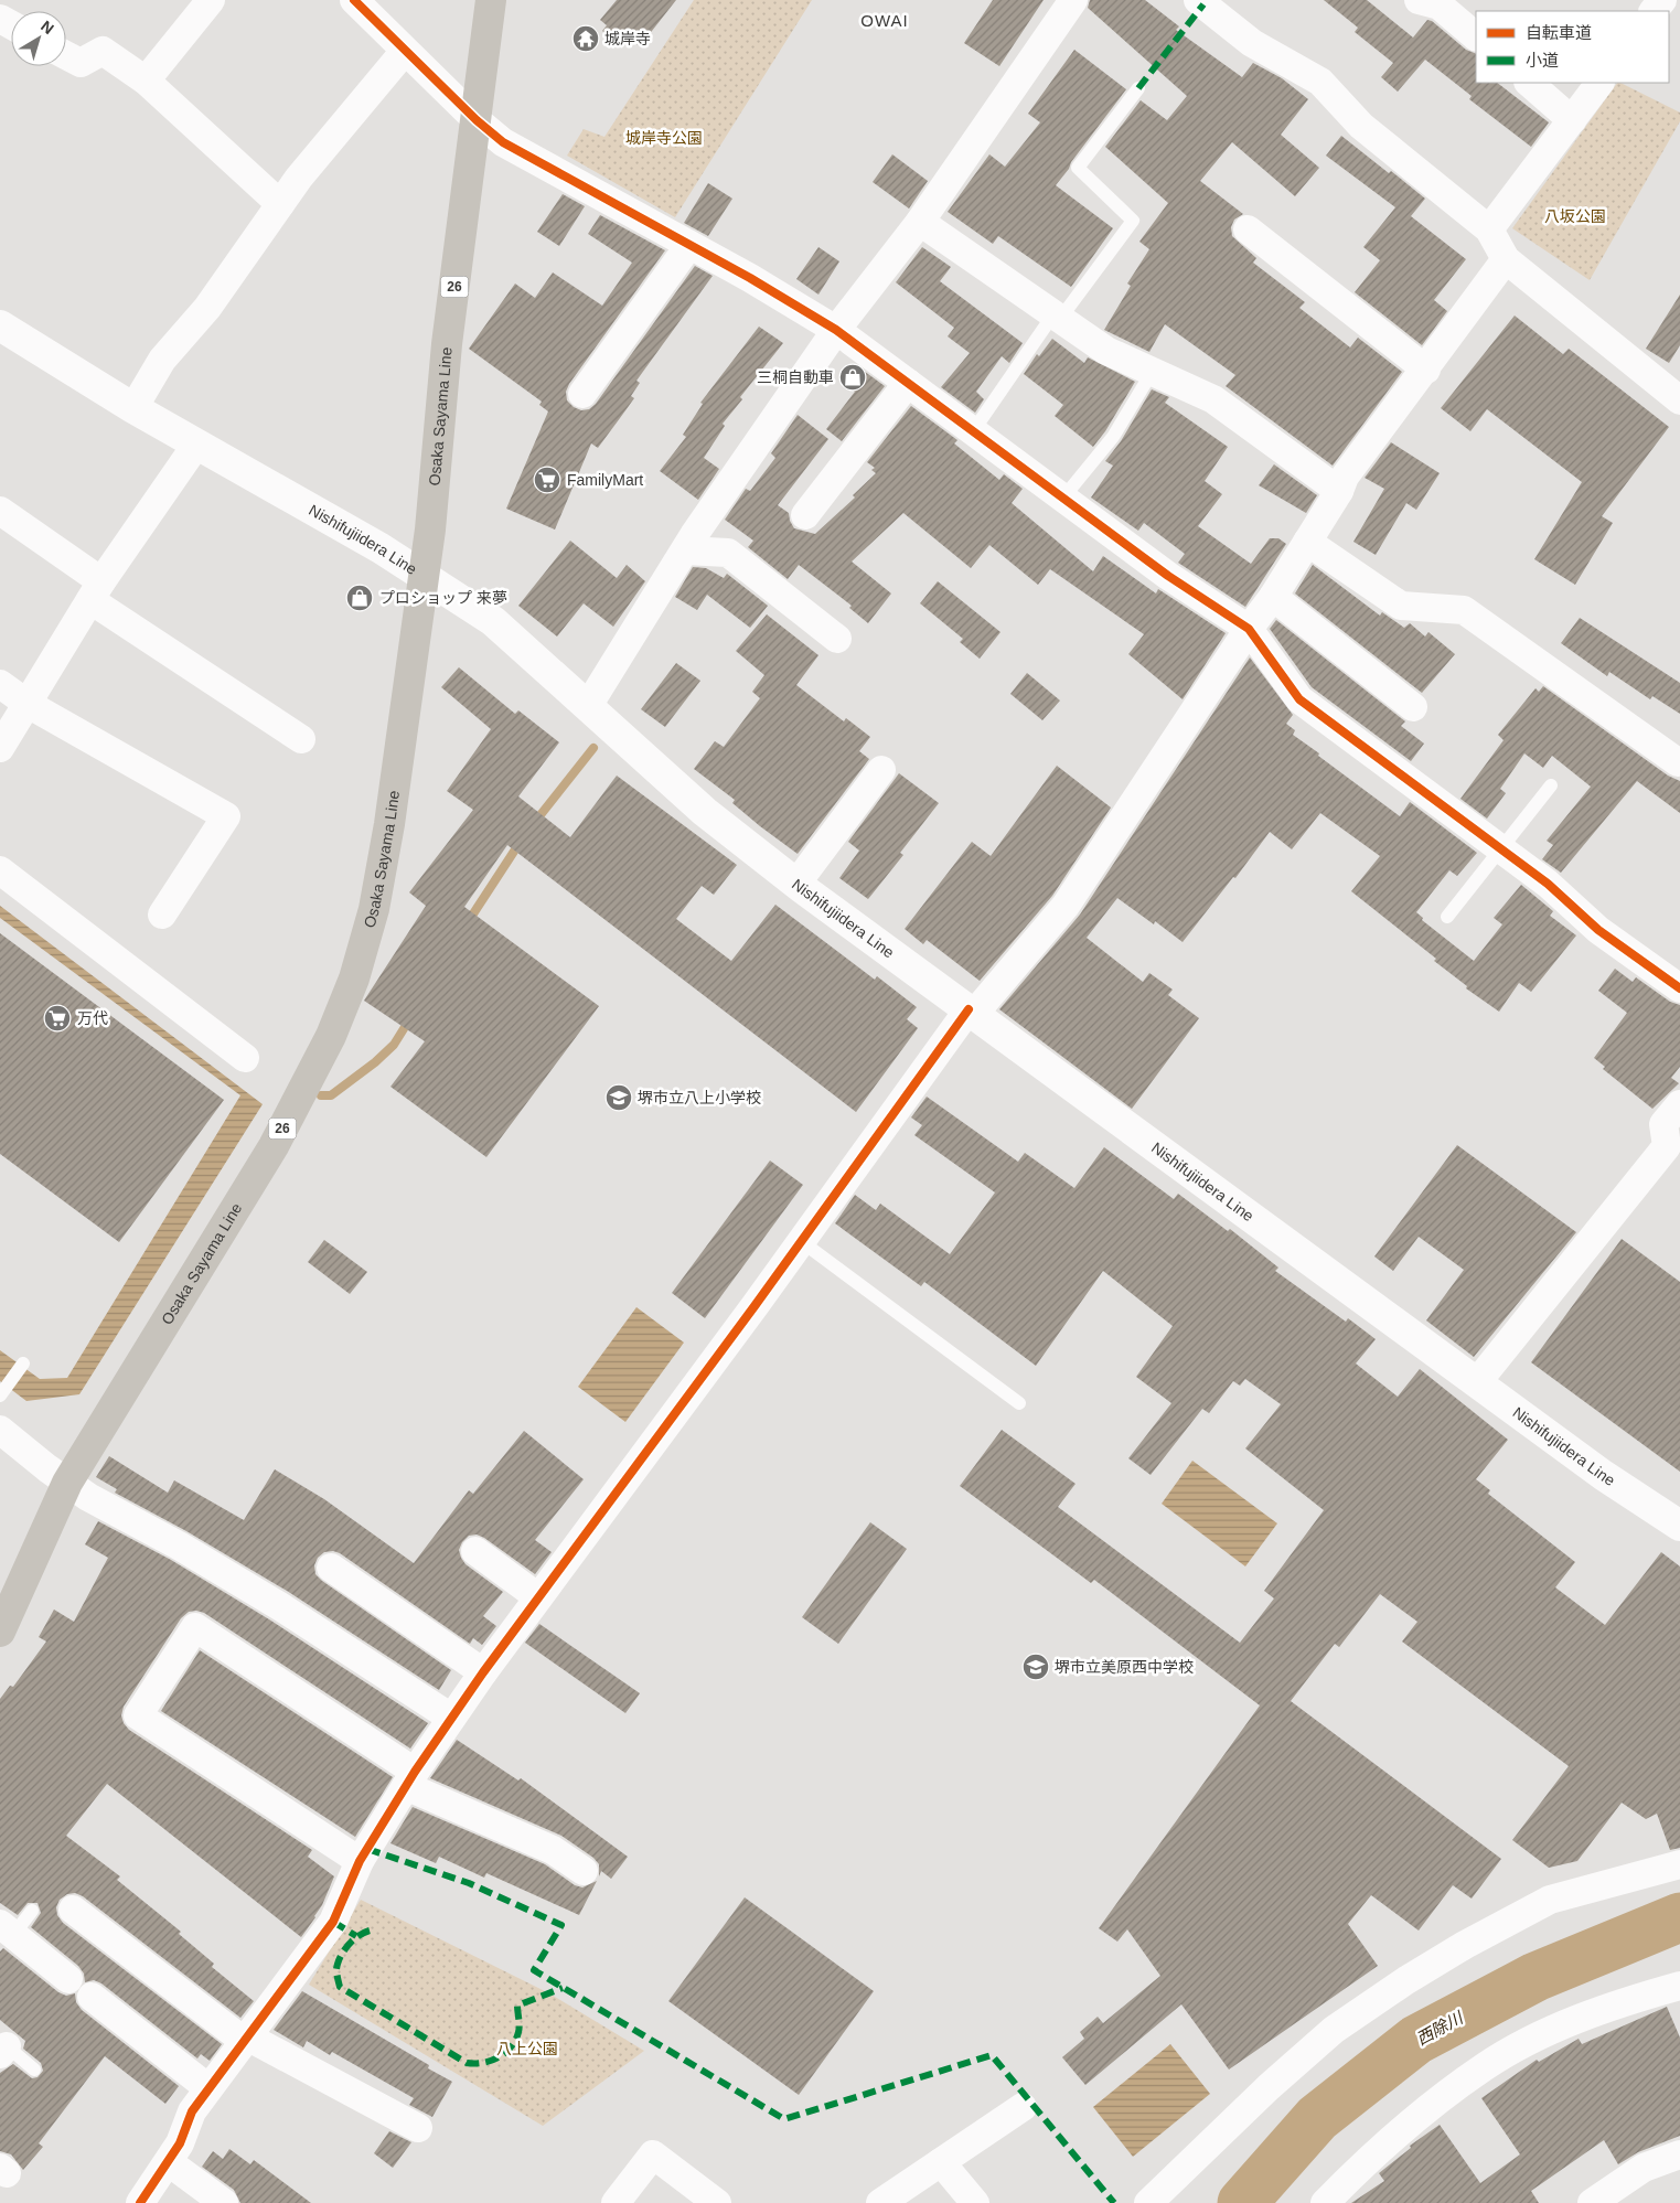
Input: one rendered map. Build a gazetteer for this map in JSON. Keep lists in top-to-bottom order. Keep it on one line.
{"streets":{"main road":["26","Osaka Sayama Line","Nishifujiidera Line"]},"crossings":[["Osaka Sayama Line","Nishifujiidera Line"]],"districts":["OWAI"],"water":["西除川"],"parks":["城岸寺公園","八坂公園","八上公園"],"places":{"temple":["城岸寺"],"shop":["三桐自動車","プロショップ 来夢"],"supermarket":["FamilyMart","万代"],"school or university":["堺市立八上小学校","堺市立美原西中学校"]},"legend":["自転車道","小道"],"north":"top right"}
